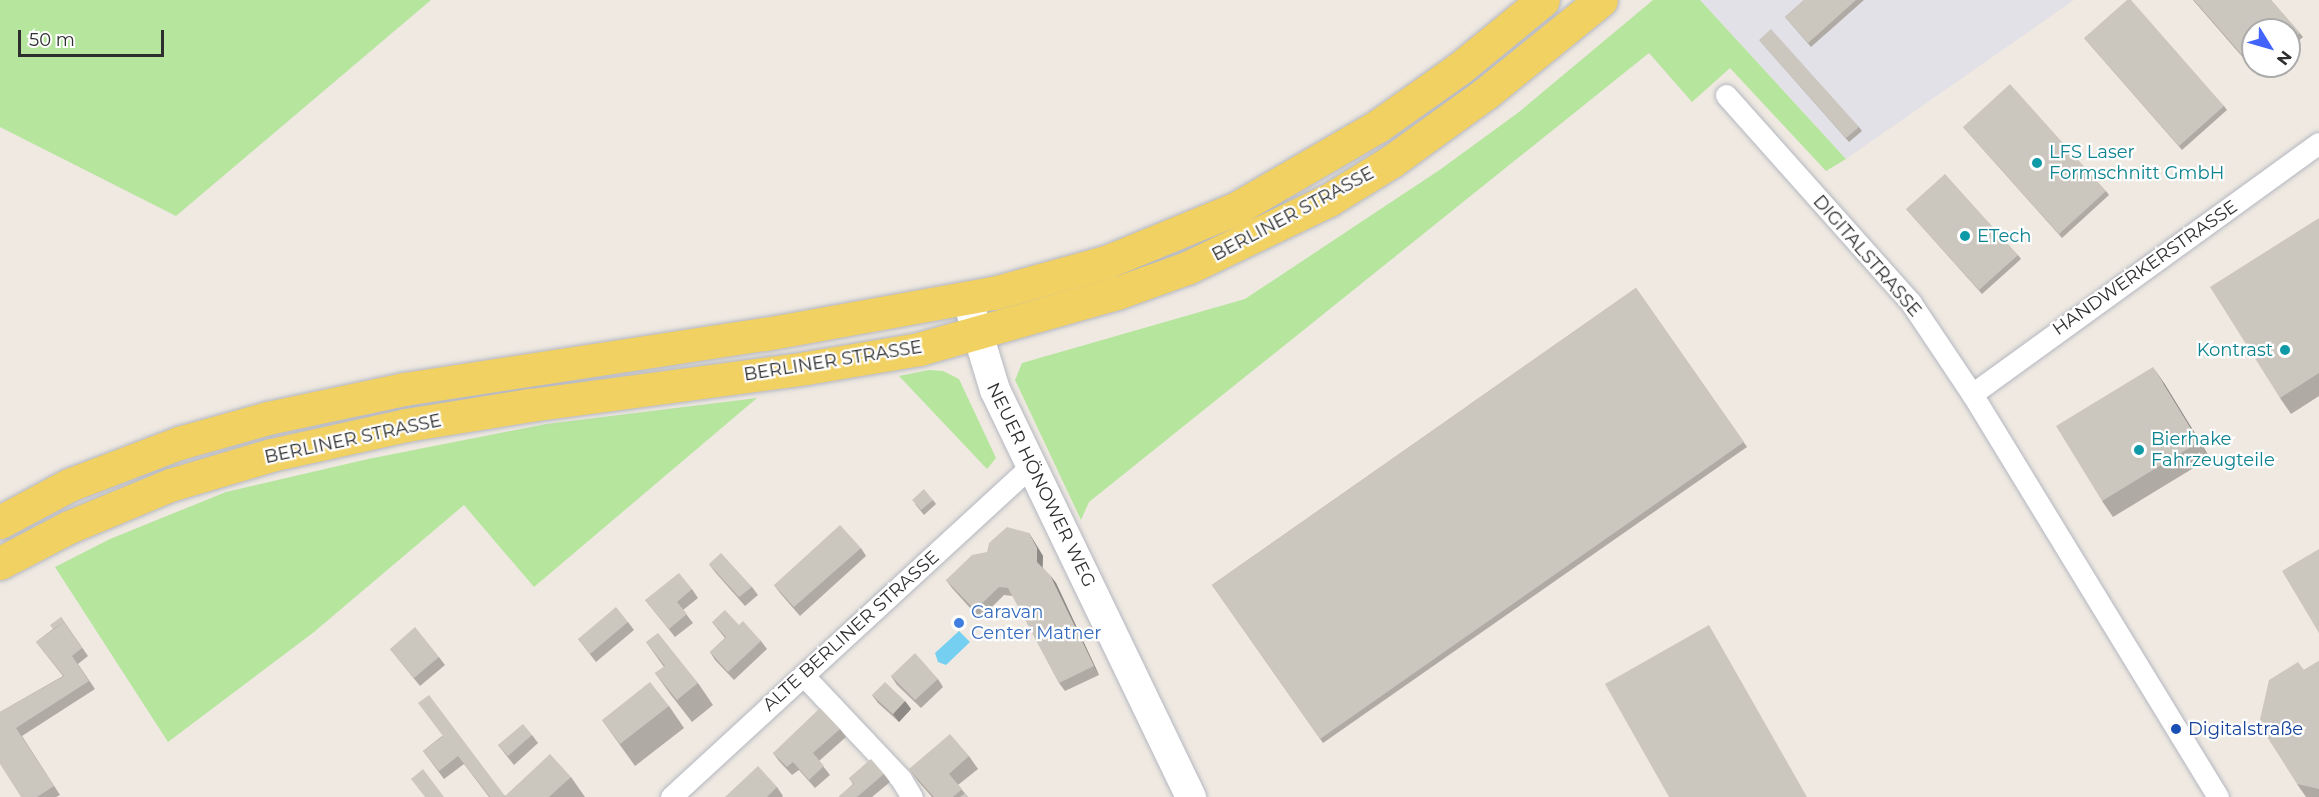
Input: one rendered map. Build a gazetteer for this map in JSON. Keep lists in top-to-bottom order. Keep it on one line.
{"streets":{"main road":["BERLINER STRASSE","NEUER HÖNOWER WEG"],"street":["DIGITALSTRASSE","HANDWERKERSTRASSE","ALTE BERLINER STRASSE"]},"crossings":[["BERLINER STRASSE","NEUER HÖNOWER WEG"],["DIGITALSTRASSE","HANDWERKERSTRASSE"],["NEUER HÖNOWER WEG","ALTE BERLINER STRASSE"]],"places":["LFS Laser Formschnitt GmbH","ETech","Kontrast","Bierhake Fahrzeugteile","Caravan Center Matner","Digitalstraße"],"scale_bar":"50 m","north":"bottom right"}
